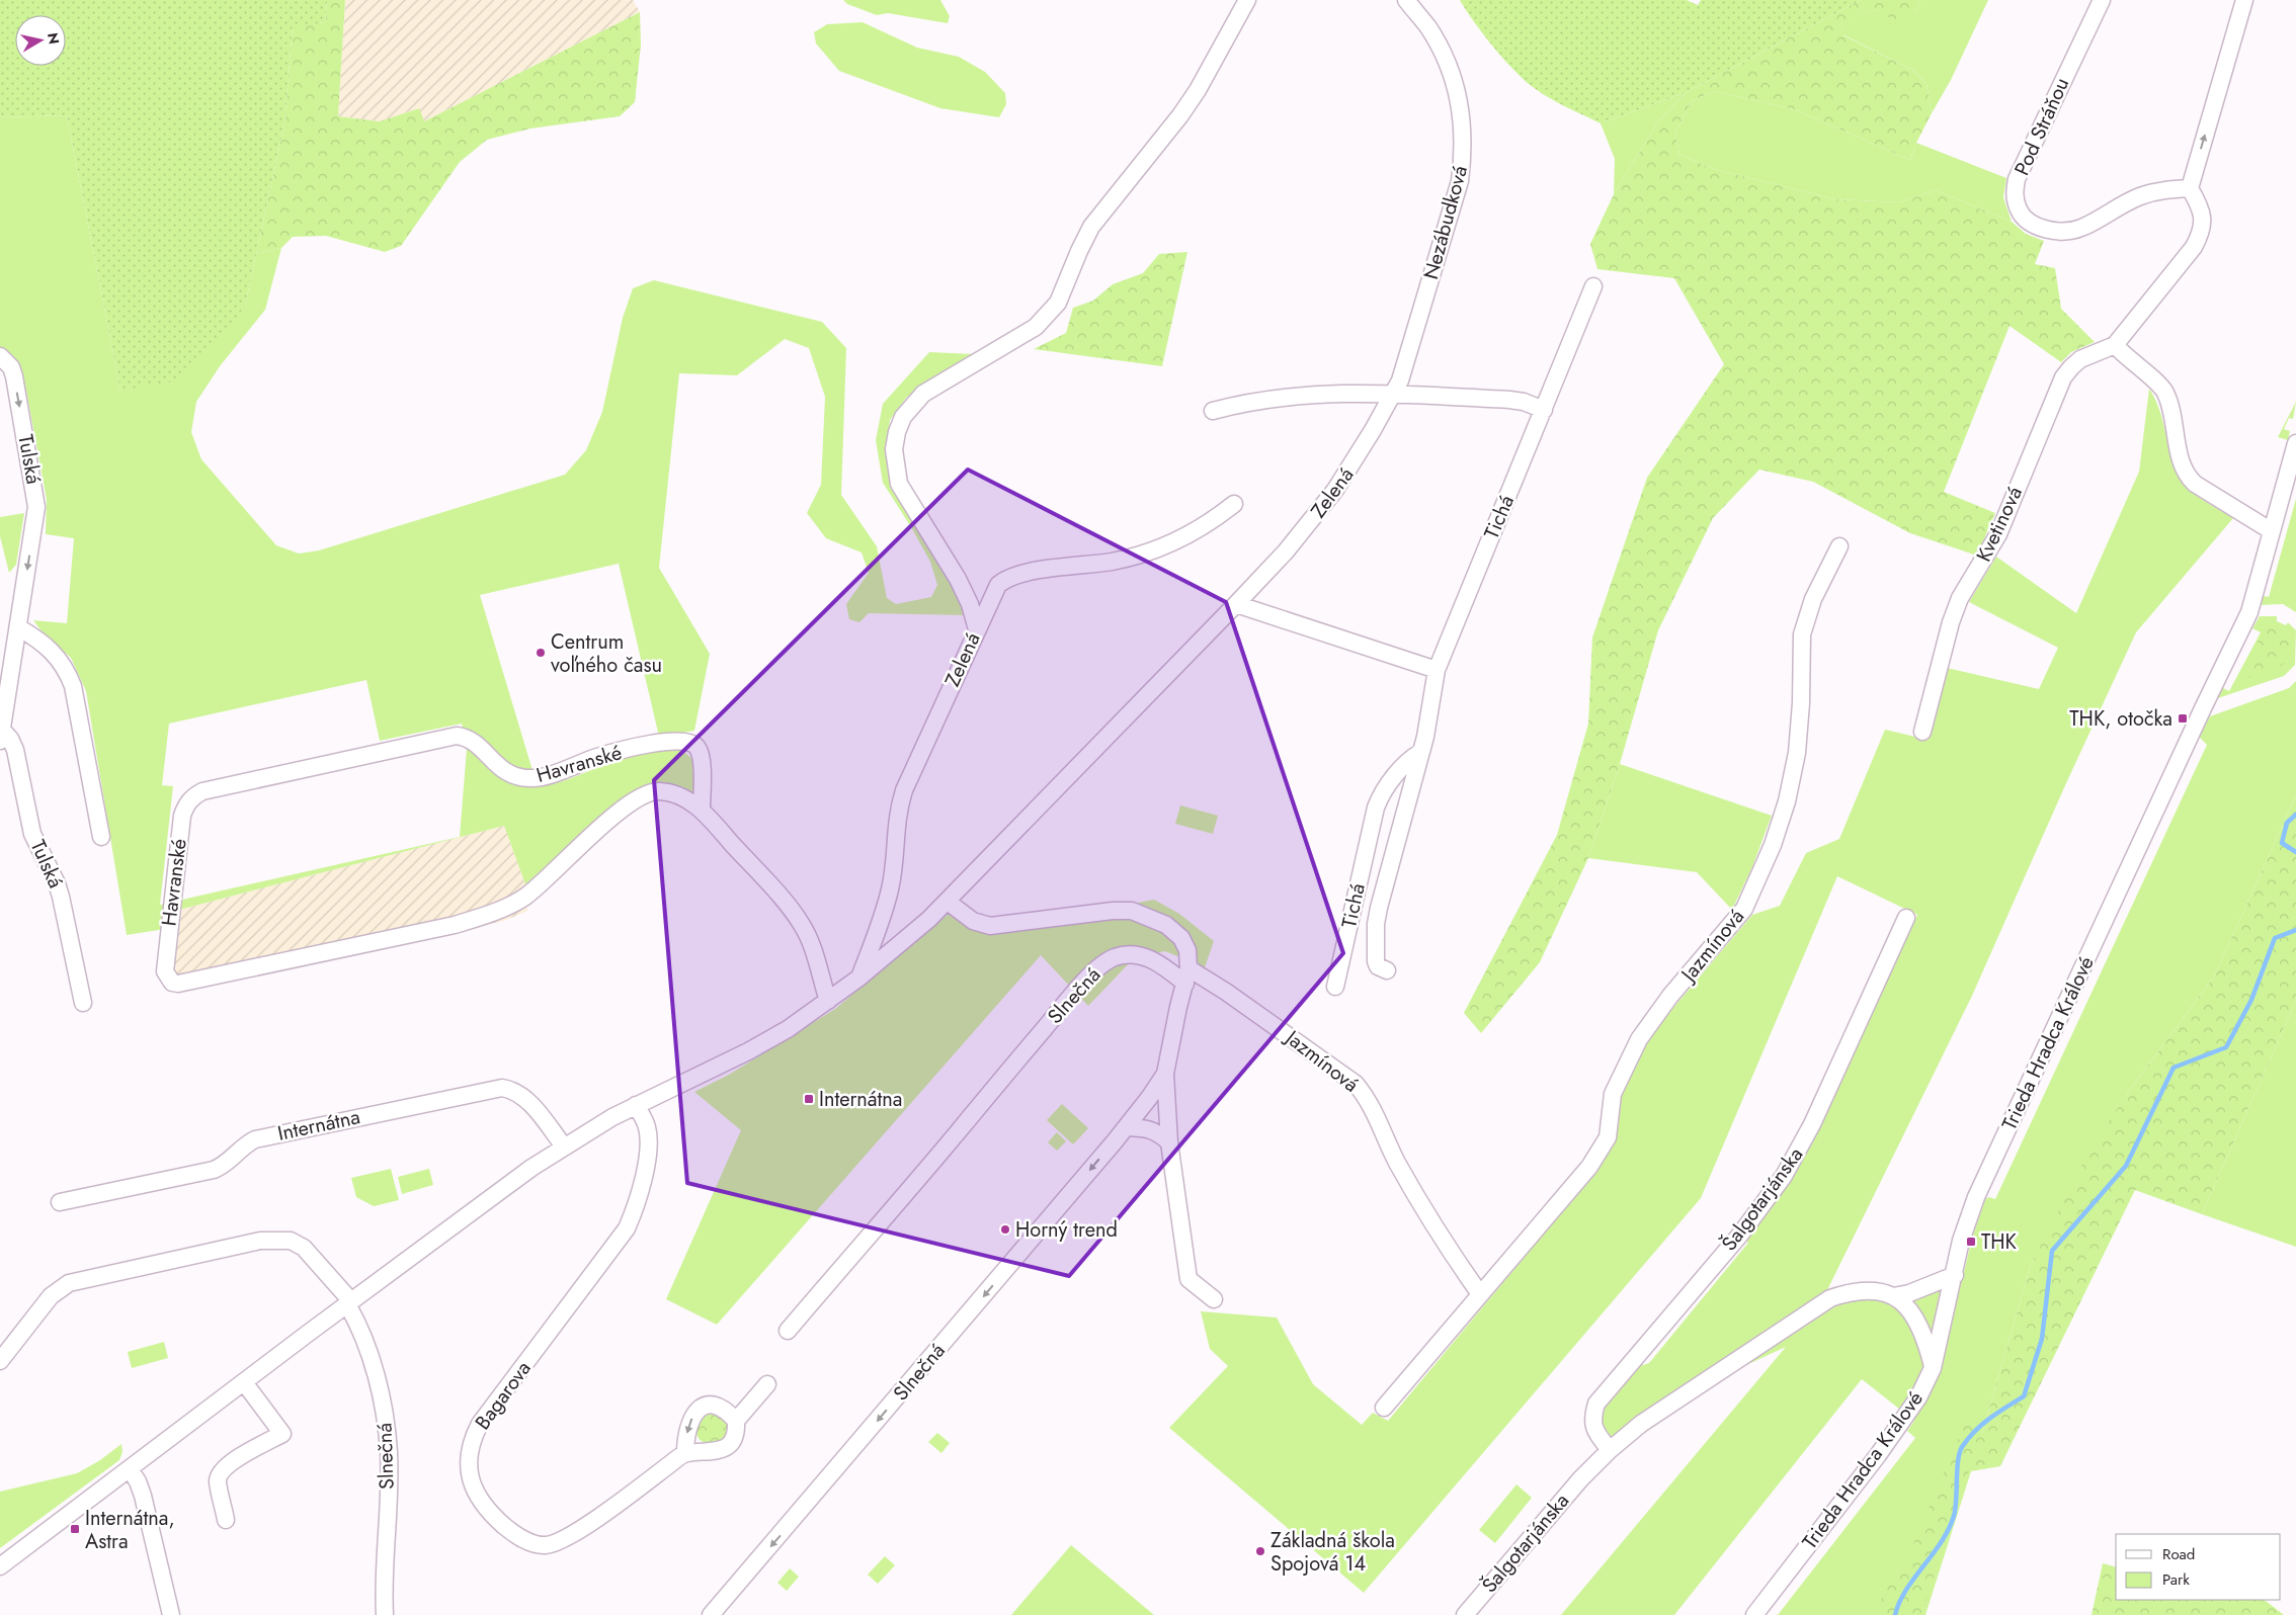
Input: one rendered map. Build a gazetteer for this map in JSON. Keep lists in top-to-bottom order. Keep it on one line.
{"streets":{"street":["Pod Stráňou","Nezábudková","Tulská","Zelená","Tichá","Kvetinová","Havranské","Jazmínová","Slnečná","Trieda Hradca Králové","Internátna","Šalgotarjánska","Bagarova"]},"crossings":[["Pod Stráňou","Kvetinová"],["Nezábudková","Zelená"],["Zelená","Slnečná"],["Jazmínová","Slnečná"],["Trieda Hradca Králové","Šalgotarjánska"]],"one_way":["Tulská"],"places":{"other":["Centrum voľného času","Horný trend","Základná škola Spojová 14"],"transit":["THK, otočka","Internátna","THK","Internátna, Astra"]},"legend":["Road","Park"],"north":"right"}
